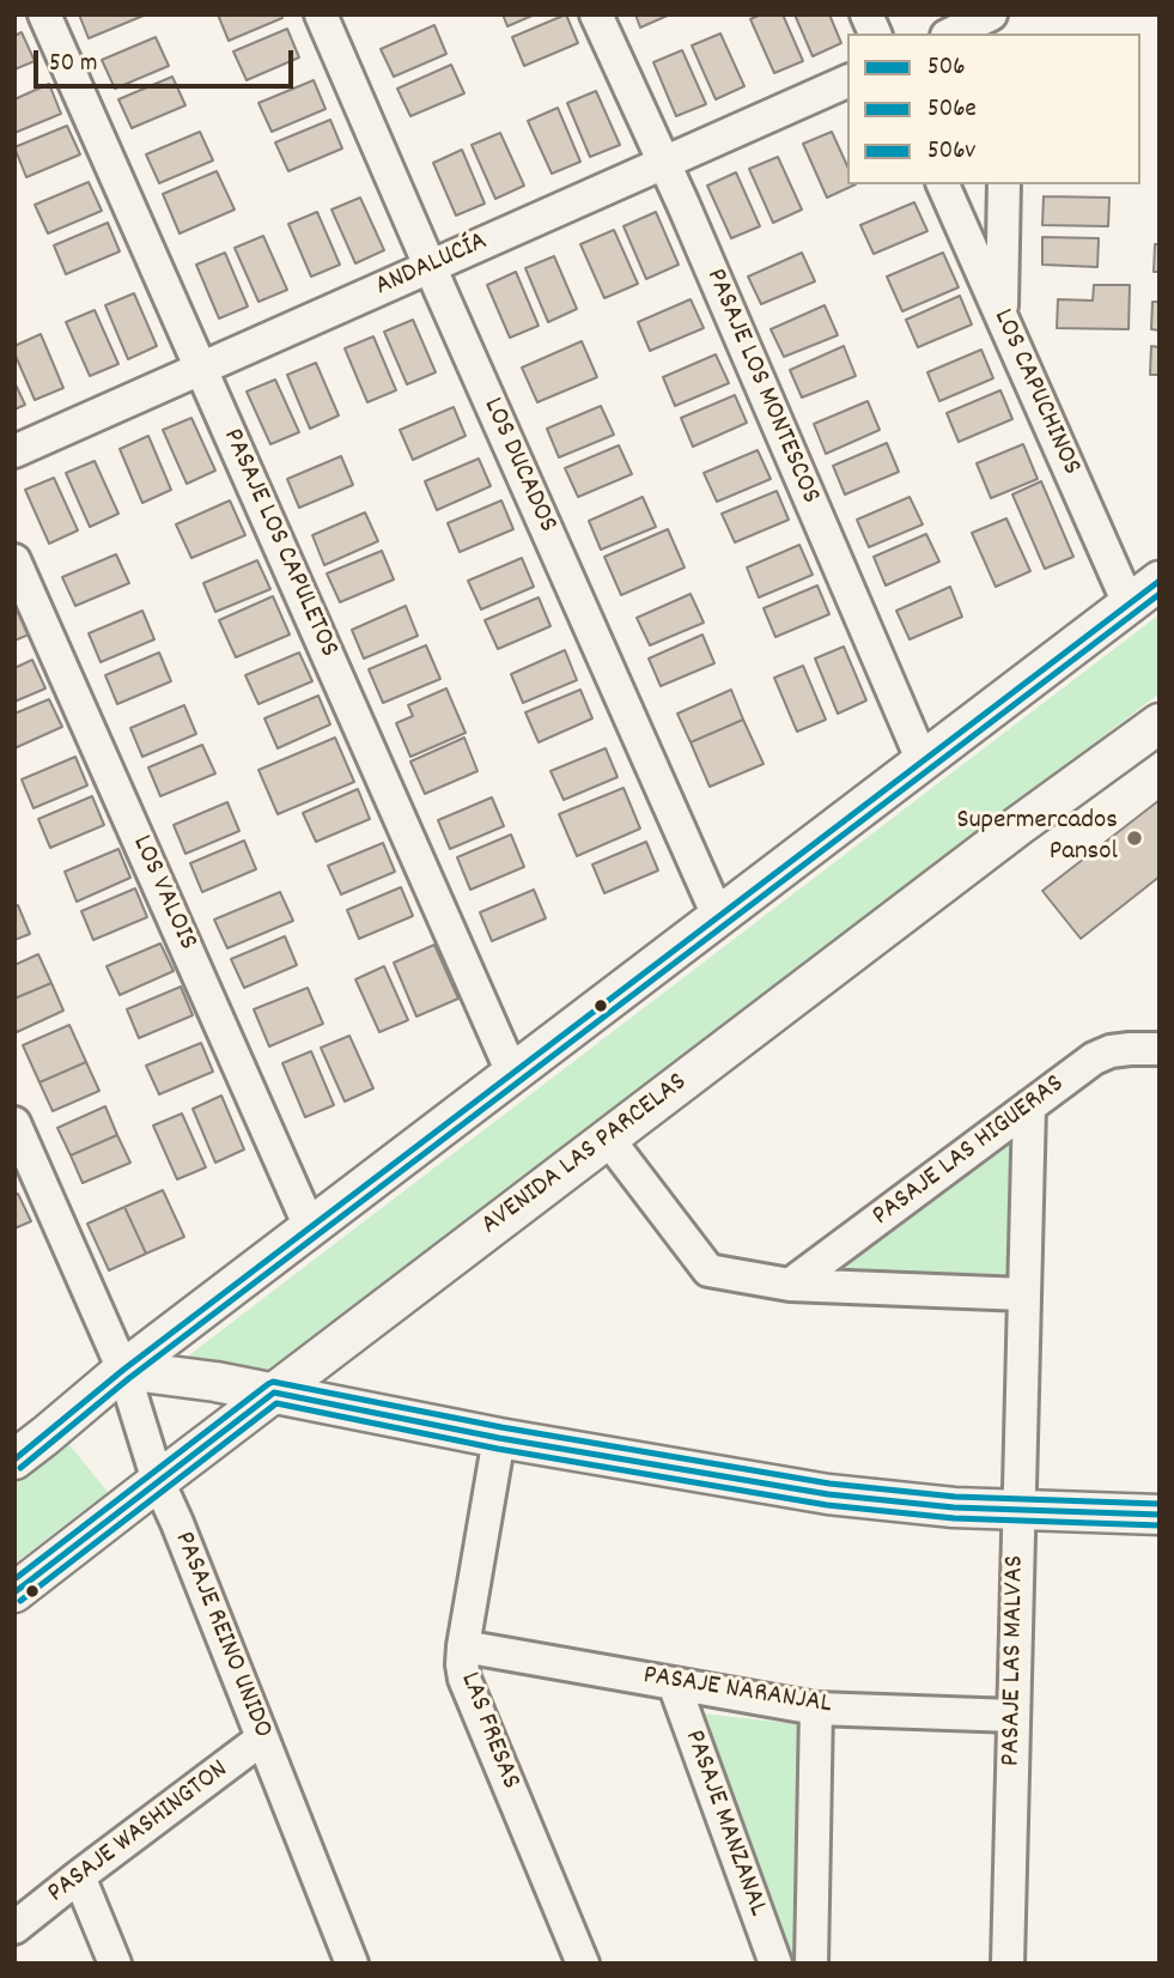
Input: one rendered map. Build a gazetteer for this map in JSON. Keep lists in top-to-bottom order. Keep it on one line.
{"streets":{"street":["ANDALUCÍA","PASAJE LOS MONTESCOS","LOS CAPUCHINOS","LOS DUCADOS","PASAJE LOS CAPULETOS","LOS VALOIS","PASAJE LAS HIGUERAS","AVENIDA LAS PARCELAS","PASAJE REINO UNIDO","PASAJE LAS MALVAS","PASAJE NARANJAL","LAS FRESAS","PASAJE MANZANAL","PASAJE WASHINGTON"]},"crossings":[["ANDALUCÍA","PASAJE LOS MONTESCOS"],["ANDALUCÍA","LOS DUCADOS"],["ANDALUCÍA","PASAJE LOS CAPULETOS"],["PASAJE LAS HIGUERAS","PASAJE LAS MALVAS"],["AVENIDA LAS PARCELAS","PASAJE REINO UNIDO"],["PASAJE REINO UNIDO","PASAJE WASHINGTON"],["PASAJE LAS MALVAS","PASAJE NARANJAL"],["PASAJE NARANJAL","LAS FRESAS"],["PASAJE NARANJAL","PASAJE MANZANAL"]],"places":["Supermercados Pansol"],"lines":["transit line 506","transit line 506e","transit line 506v"],"legend":["506","506e","506v"],"scale_bar":"50 m"}
